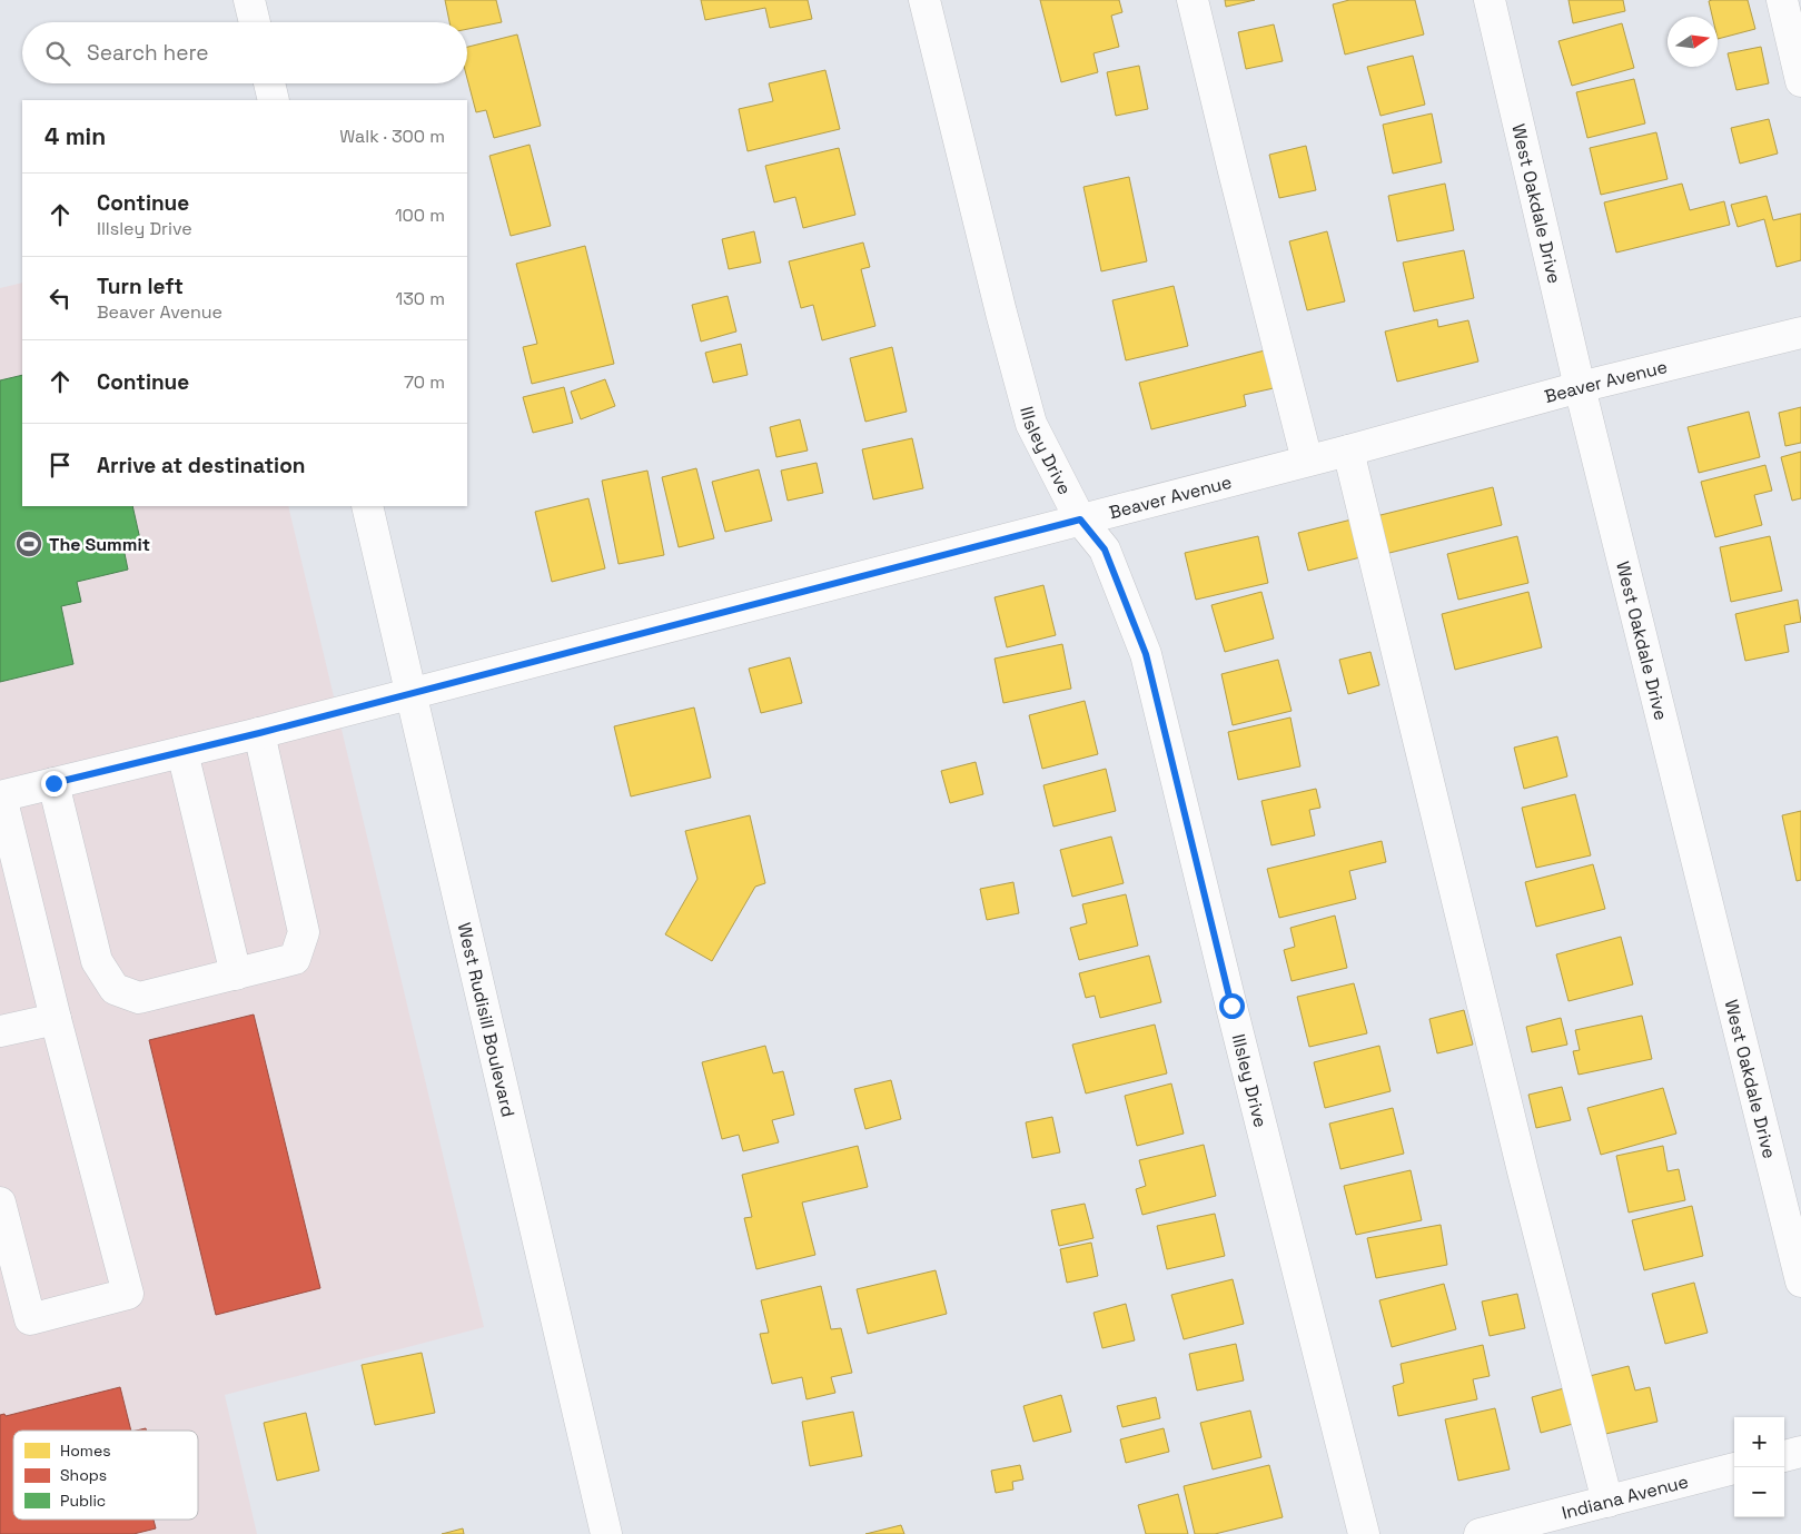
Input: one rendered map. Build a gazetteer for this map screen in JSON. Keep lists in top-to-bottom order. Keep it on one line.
{"streets":{"street":["West Oakdale Drive","Beaver Avenue","Illsley Drive","West Rudisill Boulevard","Indiana Avenue"]},"crossings":[["West Oakdale Drive","Beaver Avenue"],["Beaver Avenue","Illsley Drive"],["Beaver Avenue","West Rudisill Boulevard"]],"places":{"sports":["The Summit"]},"legend":["Homes","Shops","Public"],"north":"right","page":{"search":"Search here","heading":["4 min","Walk · 300 m"],"list":[["Continue","Illsley Drive","100 m"],["Turn left","Beaver Avenue","130 m"],["Continue","70 m"],"Arrive at destination"],"map_buttons":["+","−"]}}
